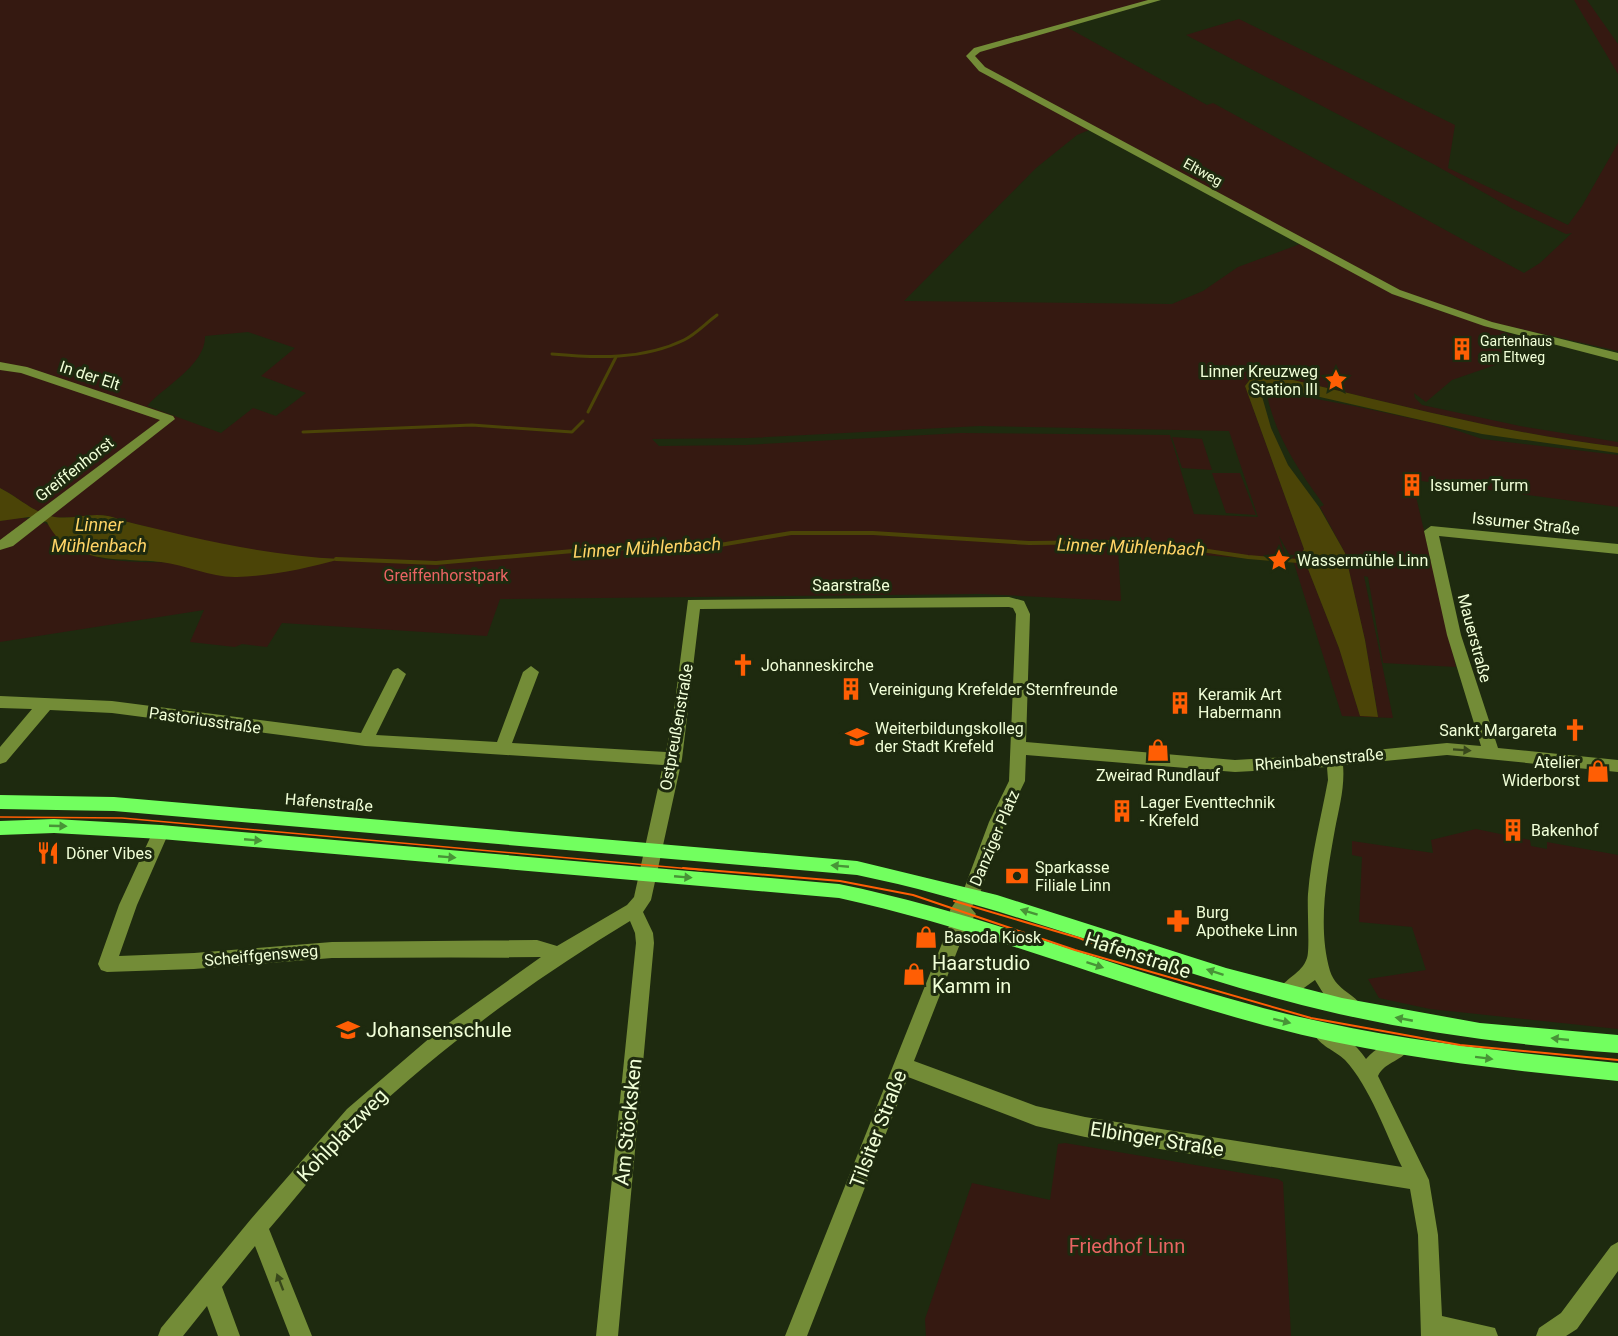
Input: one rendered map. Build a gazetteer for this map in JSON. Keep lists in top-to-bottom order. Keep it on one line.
{"streets":{"main road":["Hafenstraße"],"street":["Eltweg","In der Elt","Greiffenhorst","Issumer Straße","Saarstraße","Mauerstraße","Pastoriusstraße","Ostpreußenstraße","Rheinbabenstraße","Danziger Platz","Scheiffgensweg","Am Stöcksken","Tilsiter Straße","Kohlplatzweg","Elbinger Straße"]},"crossings":[["In der Elt","Greiffenhorst"],["Issumer Straße","Mauerstraße"],["Saarstraße","Ostpreußenstraße"],["Saarstraße","Danziger Platz"],["Mauerstraße","Rheinbabenstraße"],["Pastoriusstraße","Ostpreußenstraße"],["Ostpreußenstraße","Hafenstraße"],["Rheinbabenstraße","Danziger Platz"],["Hafenstraße","Danziger Platz"],["Hafenstraße","Scheiffgensweg"],["Hafenstraße","Tilsiter Straße"],["Danziger Platz","Tilsiter Straße"],["Scheiffgensweg","Kohlplatzweg"],["Am Stöcksken","Kohlplatzweg"],["Tilsiter Straße","Elbinger Straße"]],"water":["Linner Mühlenbach"],"parks":["Greiffenhorstpark","Friedhof Linn"],"places":{"building":["Gartenhaus am Eltweg","Issumer Turm","Vereinigung Krefelder Sternfreunde","Keramik Art Habermann","Lager Eventtechnik - Krefeld","Bakenhof"],"place":["Linner Kreuzweg Station III","Wassermühle Linn"],"church":["Johanneskirche","Sankt Margareta"],"school or university":["Weiterbildungskolleg der Stadt Krefeld","Johansenschule"],"shop":["Zweirad Rundlauf","Atelier Widerborst","Basoda Kiosk","Haarstudio Kamm in"],"restaurant":["Döner Vibes"],"bank":["Sparkasse Filiale Linn"],"pharmacy":["Burg Apotheke Linn"]}}
